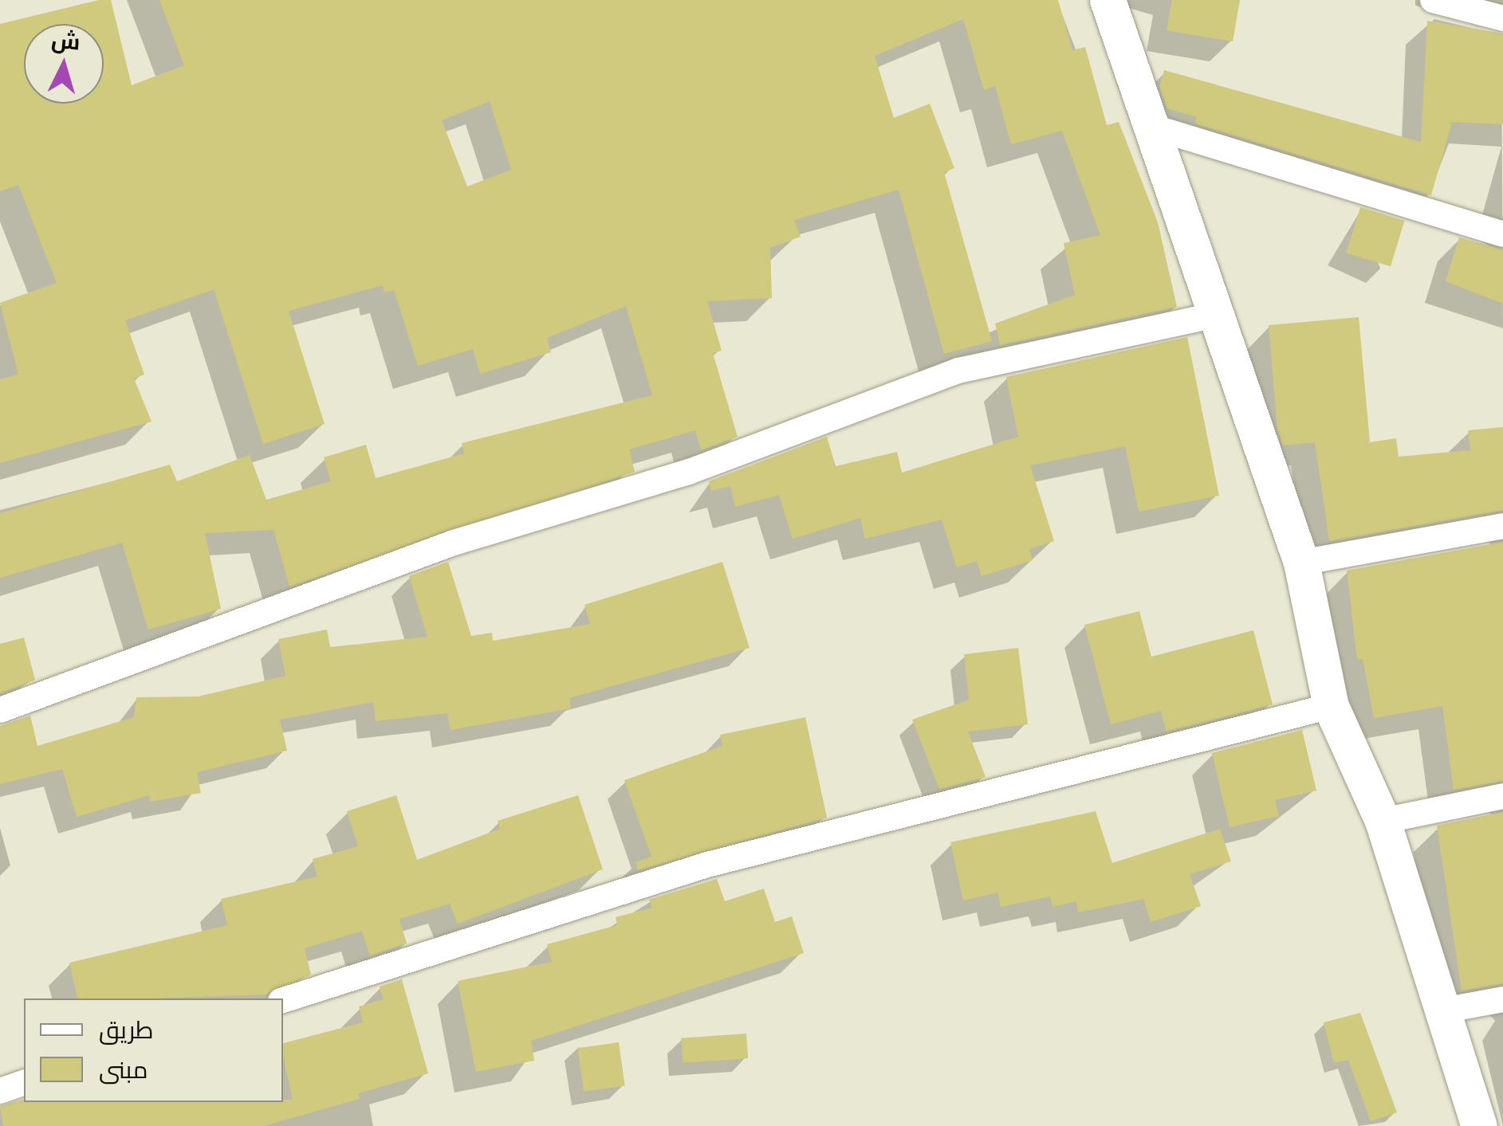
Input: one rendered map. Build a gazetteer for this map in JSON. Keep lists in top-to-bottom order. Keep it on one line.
{"legend":["طريق","مبنى"],"north":"top"}
